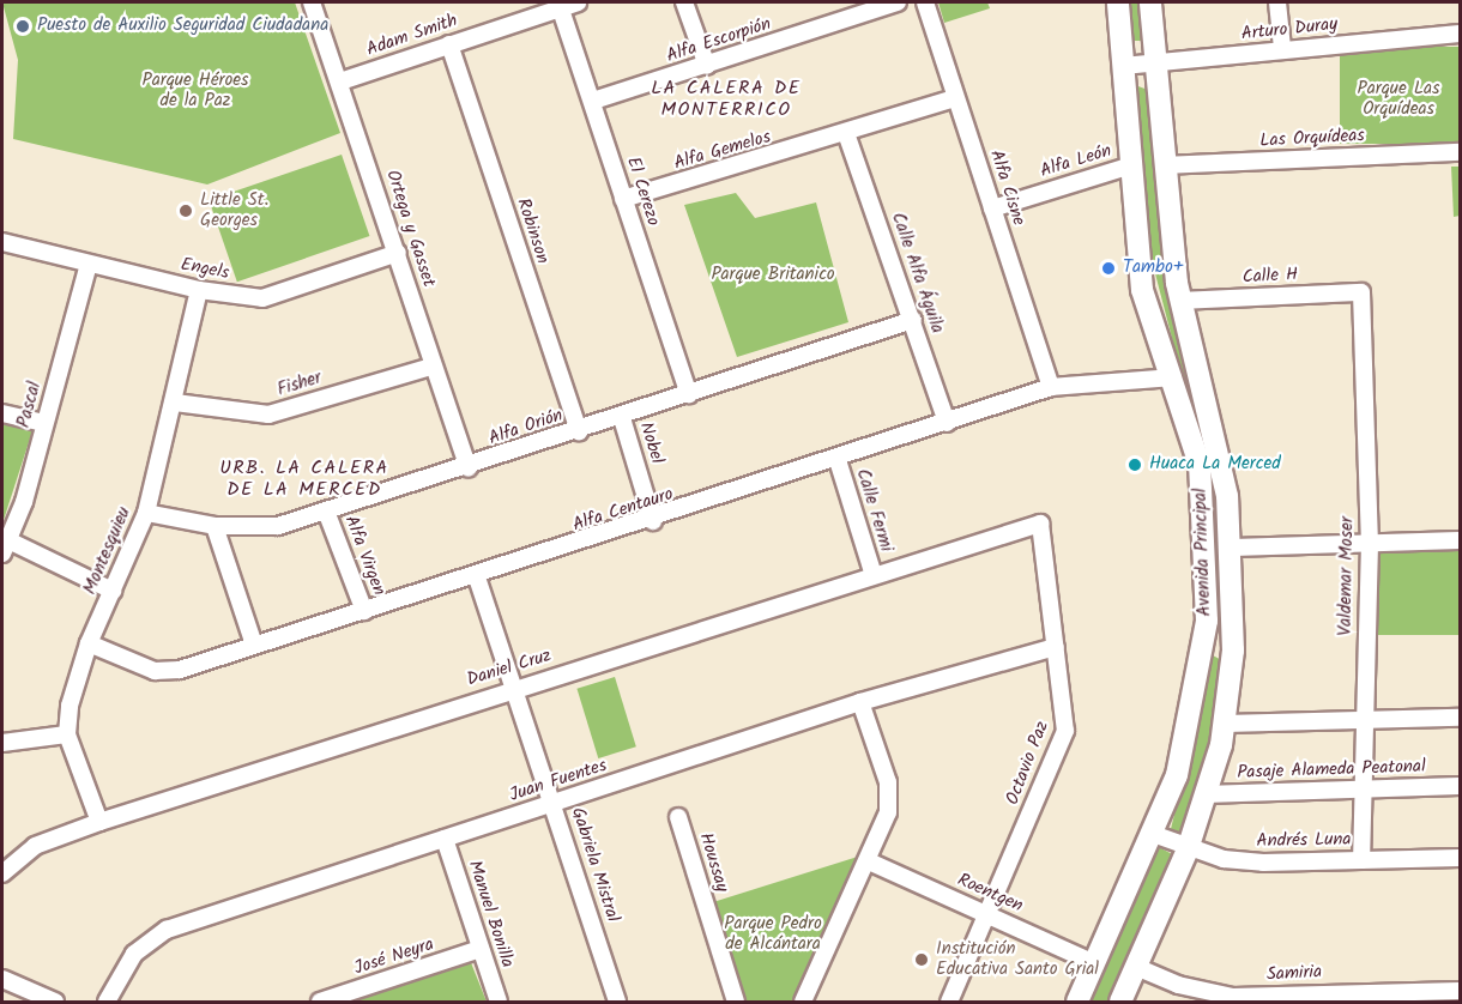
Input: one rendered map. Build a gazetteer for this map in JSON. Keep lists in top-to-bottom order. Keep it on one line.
{"streets":{"main road":["Avenida Principal"],"street":["Arturo Duray","Adam Smith","Alfa Escorpión","Las Orquídeas","Alfa Gemelos","Alfa León","Alfa Cisne","El Cerezo","Ortega y Gasset","Robinson","Engels","Calle Alfa Águila","Calle H","Fisher","Pascal","Alfa Orión","Nobel","Alfa Centauro","Calle Fermi","Montesquieu","Alfa Virgen","Valdemar Moser","Daniel Cruz","Octavio Paz","Pasaje Alameda Peatonal","Juan Fuentes","Andrés Luna","Houssay","Gabriela Mistral","Roentgen","Manuel Bonilla","José Neyra","Samiria"]},"crossings":[["Arturo Duray","Avenida Principal"],["Adam Smith","El Cerezo"],["Adam Smith","Ortega y Gasset"],["Adam Smith","Robinson"],["Alfa Escorpión","El Cerezo"],["Las Orquídeas","Avenida Principal"],["Alfa Gemelos","Alfa Cisne"],["Alfa Gemelos","El Cerezo"],["Alfa Gemelos","Calle Alfa Águila"],["Alfa León","Alfa Cisne"],["Alfa León","Avenida Principal"],["Alfa Cisne","Alfa Centauro"],["El Cerezo","Alfa Orión"],["Ortega y Gasset","Engels"],["Ortega y Gasset","Fisher"],["Ortega y Gasset","Alfa Orión"],["Robinson","Alfa Orión"],["Engels","Pascal"],["Engels","Montesquieu"],["Calle Alfa Águila","Alfa Orión"],["Calle Alfa Águila","Alfa Centauro"],["Calle H","Avenida Principal"],["Calle H","Valdemar Moser"],["Fisher","Montesquieu"],["Alfa Orión","Nobel"],["Alfa Orión","Montesquieu"],["Alfa Orión","Alfa Virgen"],["Nobel","Alfa Centauro"],["Alfa Centauro","Calle Fermi"],["Alfa Centauro","Montesquieu"],["Alfa Centauro","Avenida Principal"],["Alfa Centauro","Alfa Virgen"],["Alfa Centauro","Gabriela Mistral"],["Calle Fermi","Daniel Cruz"],["Avenida Principal","Pasaje Alameda Peatonal"],["Avenida Principal","Andrés Luna"],["Avenida Principal","Roentgen"],["Avenida Principal","Samiria"],["Valdemar Moser","Pasaje Alameda Peatonal"],["Valdemar Moser","Andrés Luna"],["Daniel Cruz","Octavio Paz"],["Daniel Cruz","Gabriela Mistral"],["Octavio Paz","Juan Fuentes"],["Octavio Paz","Roentgen"],["Juan Fuentes","Gabriela Mistral"],["Juan Fuentes","Manuel Bonilla"],["Manuel Bonilla","José Neyra"]],"districts":["LA CALERA DE MONTERRICO","URB. LA CALERA DE LA MERCED"],"parks":["Parque Héroes de la Paz","Parque Las Orquídeas","Parque Britanico","Parque Pedro de Alcántara"],"places":["Puesto de Auxilio Seguridad Ciudadana","Little St. Georges","Tambo+","Huaca La Merced","Institución Educativa Santo Grial"]}
